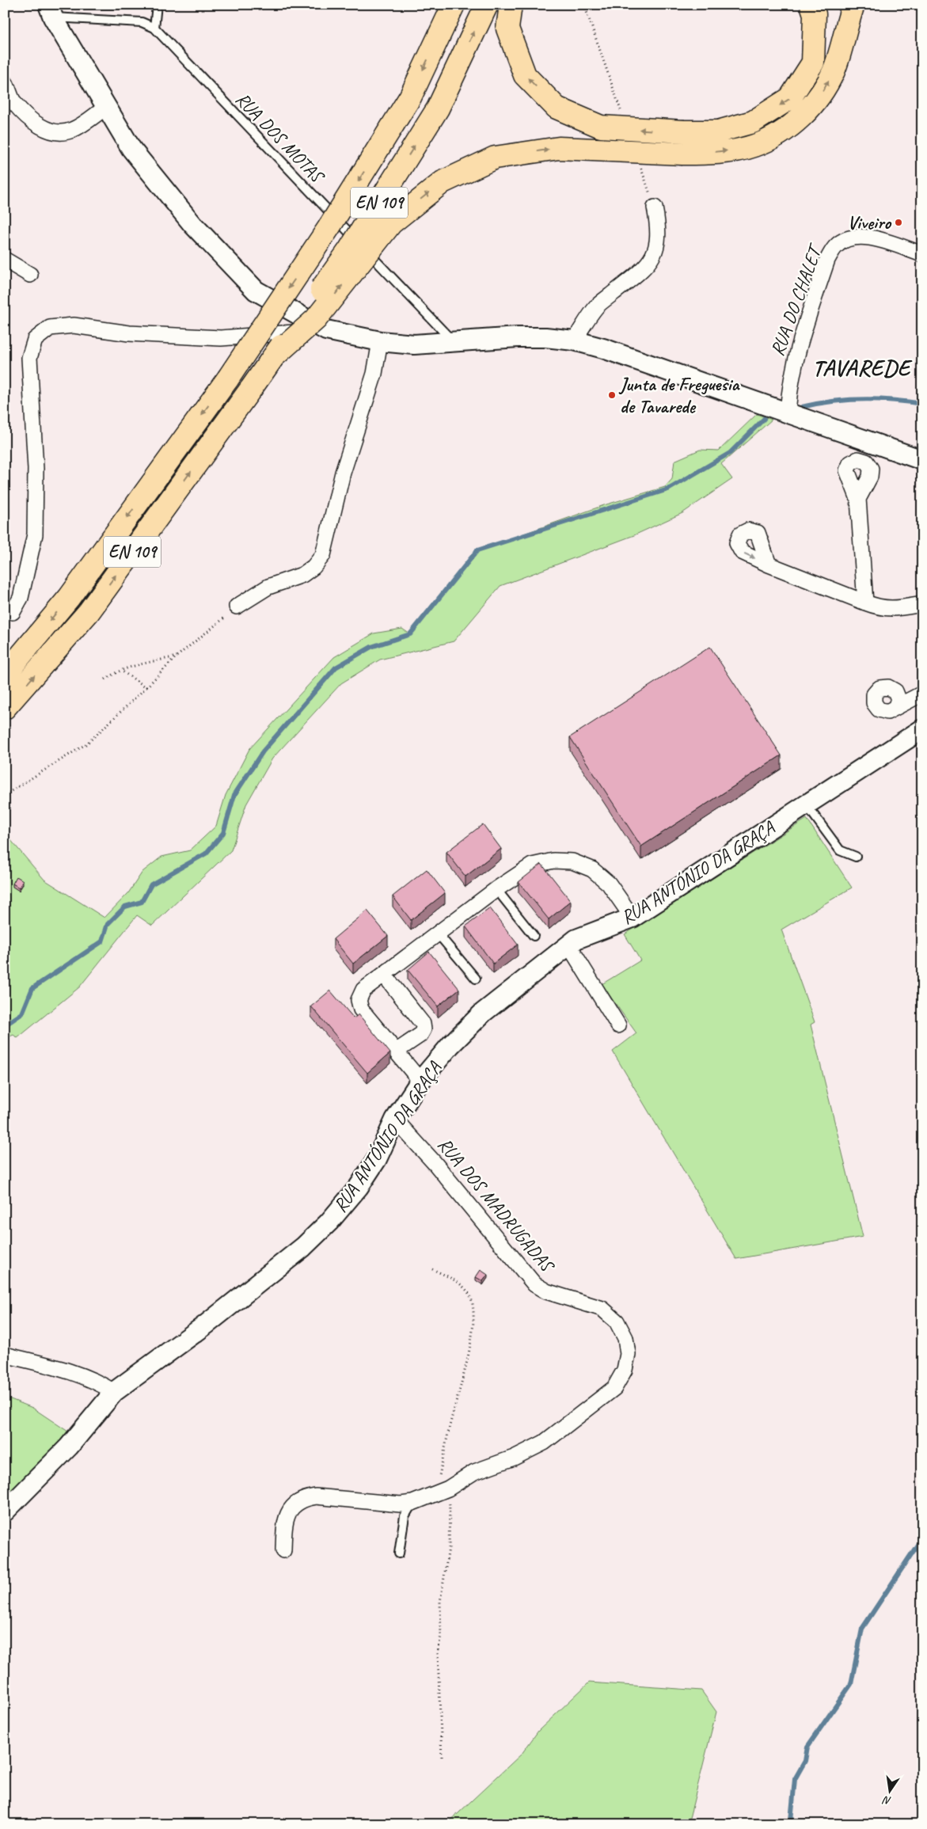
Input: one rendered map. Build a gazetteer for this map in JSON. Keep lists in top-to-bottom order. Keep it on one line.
{"streets":{"main road":["EN 109"],"street":["RUA DO CHALET","RUA ANTÓNIO DA GRAÇA","RUA DOS MADRUGADAS"],"lane":["RUA DOS MOTAS"]},"crossings":[["RUA ANTÓNIO DA GRAÇA","RUA DOS MADRUGADAS"]],"districts":["TAVAREDE"],"places":["Viveiro","Junta de Freguesia de Tavarede"],"north":"bottom"}
